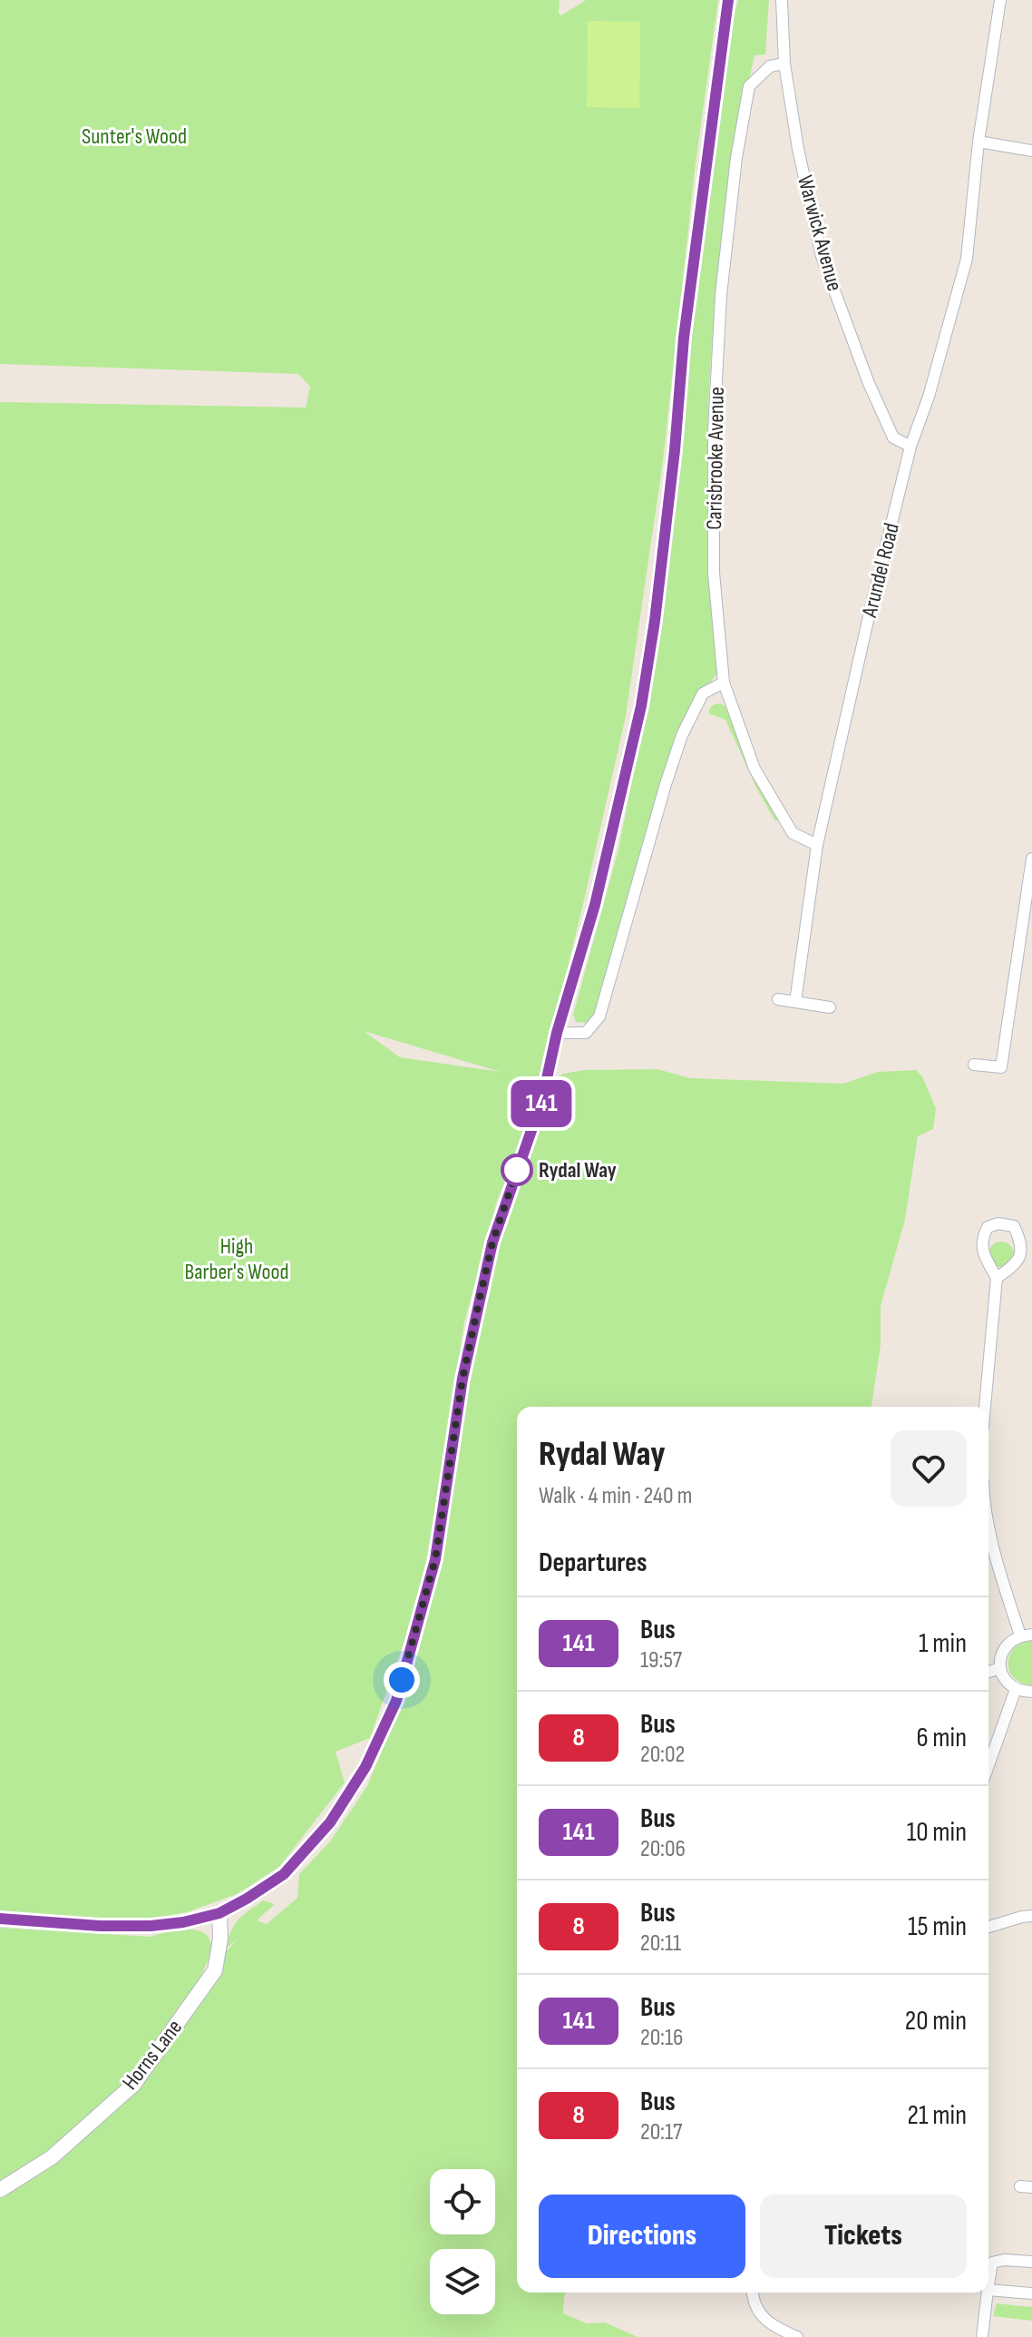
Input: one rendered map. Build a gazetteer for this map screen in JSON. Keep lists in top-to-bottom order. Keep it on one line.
{"streets":{"street":["Warwick Avenue","Carisbrooke Avenue","Arundel Road","Horns Lane"]},"crossings":[["Warwick Avenue","Carisbrooke Avenue"],["Warwick Avenue","Arundel Road"],["Carisbrooke Avenue","Arundel Road"]],"parks":["Sunter's Wood","High Barber's Wood"],"places":["Rydal Way"],"lines":["bus line 141"],"page":{"on_map":"141","heading":[["Rydal Way","Walk · 4 min · 240 m"],"Departures"],"list":[{"mark":"141","name":"Bus","note":"19:57","value":"1 min"},{"mark":"8","name":"Bus","note":"20:02","value":"6 min"},{"mark":"141","name":"Bus","note":"20:06","value":"10 min"},{"mark":"8","name":"Bus","note":"20:11","value":"15 min"},{"mark":"141","name":"Bus","note":"20:16","value":"20 min"},{"mark":"8","name":"Bus","note":"20:17","value":"21 min"}],"buttons":["Directions","Tickets"]}}
